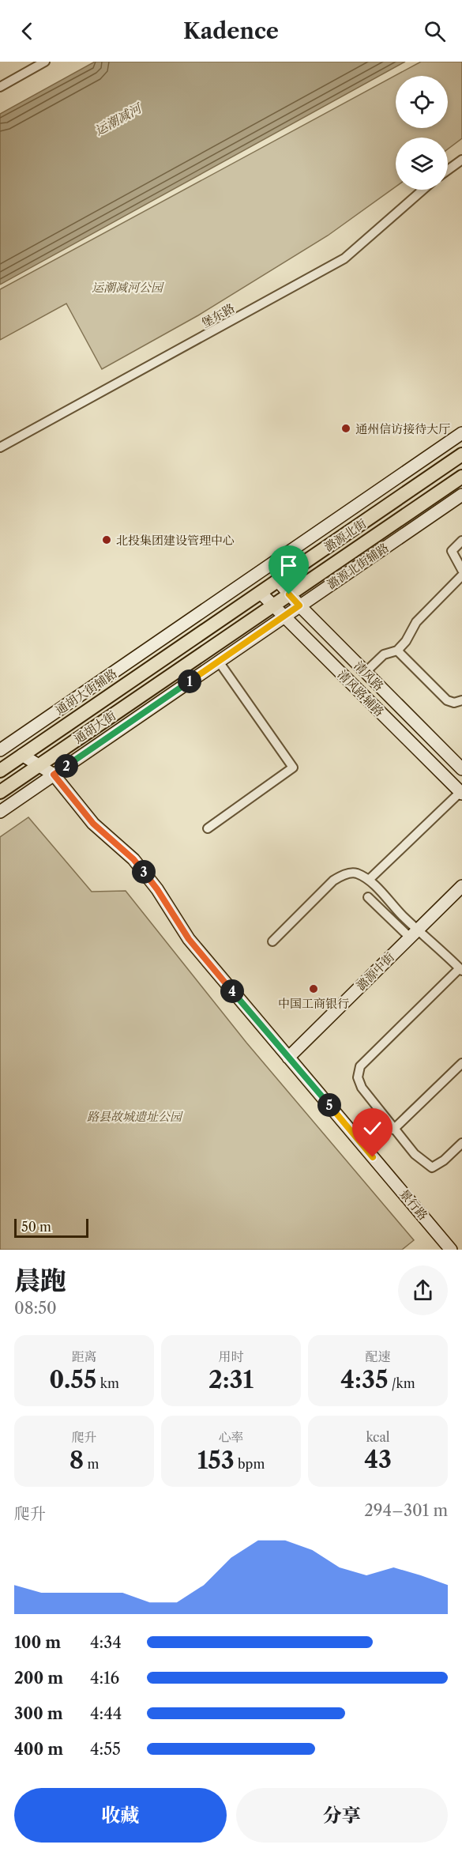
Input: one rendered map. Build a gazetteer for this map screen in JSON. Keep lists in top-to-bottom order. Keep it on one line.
{"streets":{"main road":["潞源北街","通胡大街"],"street":["堡东路","潞源北街辅路","清风路","通胡大街辅路","清风路辅路","潞源中街","景行路"]},"crossings":[["潞源北街","清风路"],["潞源北街","清风路辅路"],["潞源北街","通胡大街"],["潞源北街辅路","清风路"],["潞源北街辅路","清风路辅路"],["潞源北街辅路","景行路"],["通胡大街","景行路"],["潞源中街","景行路"]],"water":["运潮减河"],"parks":["运潮减河公园","路县故城遗址公园"],"places":["通州信访接待大厅","北投集团建设管理中心","中国工商银行"],"scale_bar":"50 m","page":{"header":"Kadence","pins":["1","2","3","4","5"],"scale":"50 m","heading":["晨跑","08:50"],"stats":[["距离","0.55 km"],["用时","2:31"],["配速","4:35 /km"],["爬升","8 m"],["心率","153 bpm"],["kcal","43"]],"chart":["爬升","294–301 m"],"list":[{"name":"100 m","note":"4:34"},{"name":"200 m","note":"4:16"},{"name":"300 m","note":"4:44"},{"name":"400 m","note":"4:55"}],"buttons":["收藏","分享"]}}
